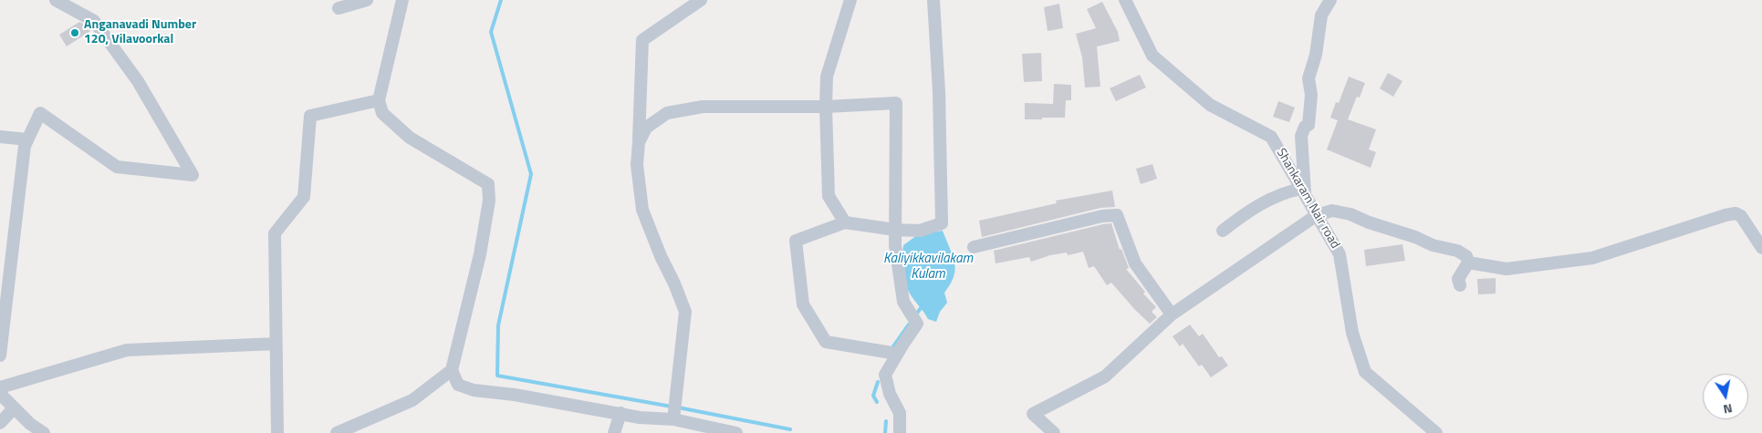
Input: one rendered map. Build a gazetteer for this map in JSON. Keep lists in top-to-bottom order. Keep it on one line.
{"streets":{"street":["Shankaram Nair road"]},"water":["Kaliyikkavilakam Kulam"],"places":["Anganavadi Number 120, Vilavoorkal"],"north":"bottom"}
